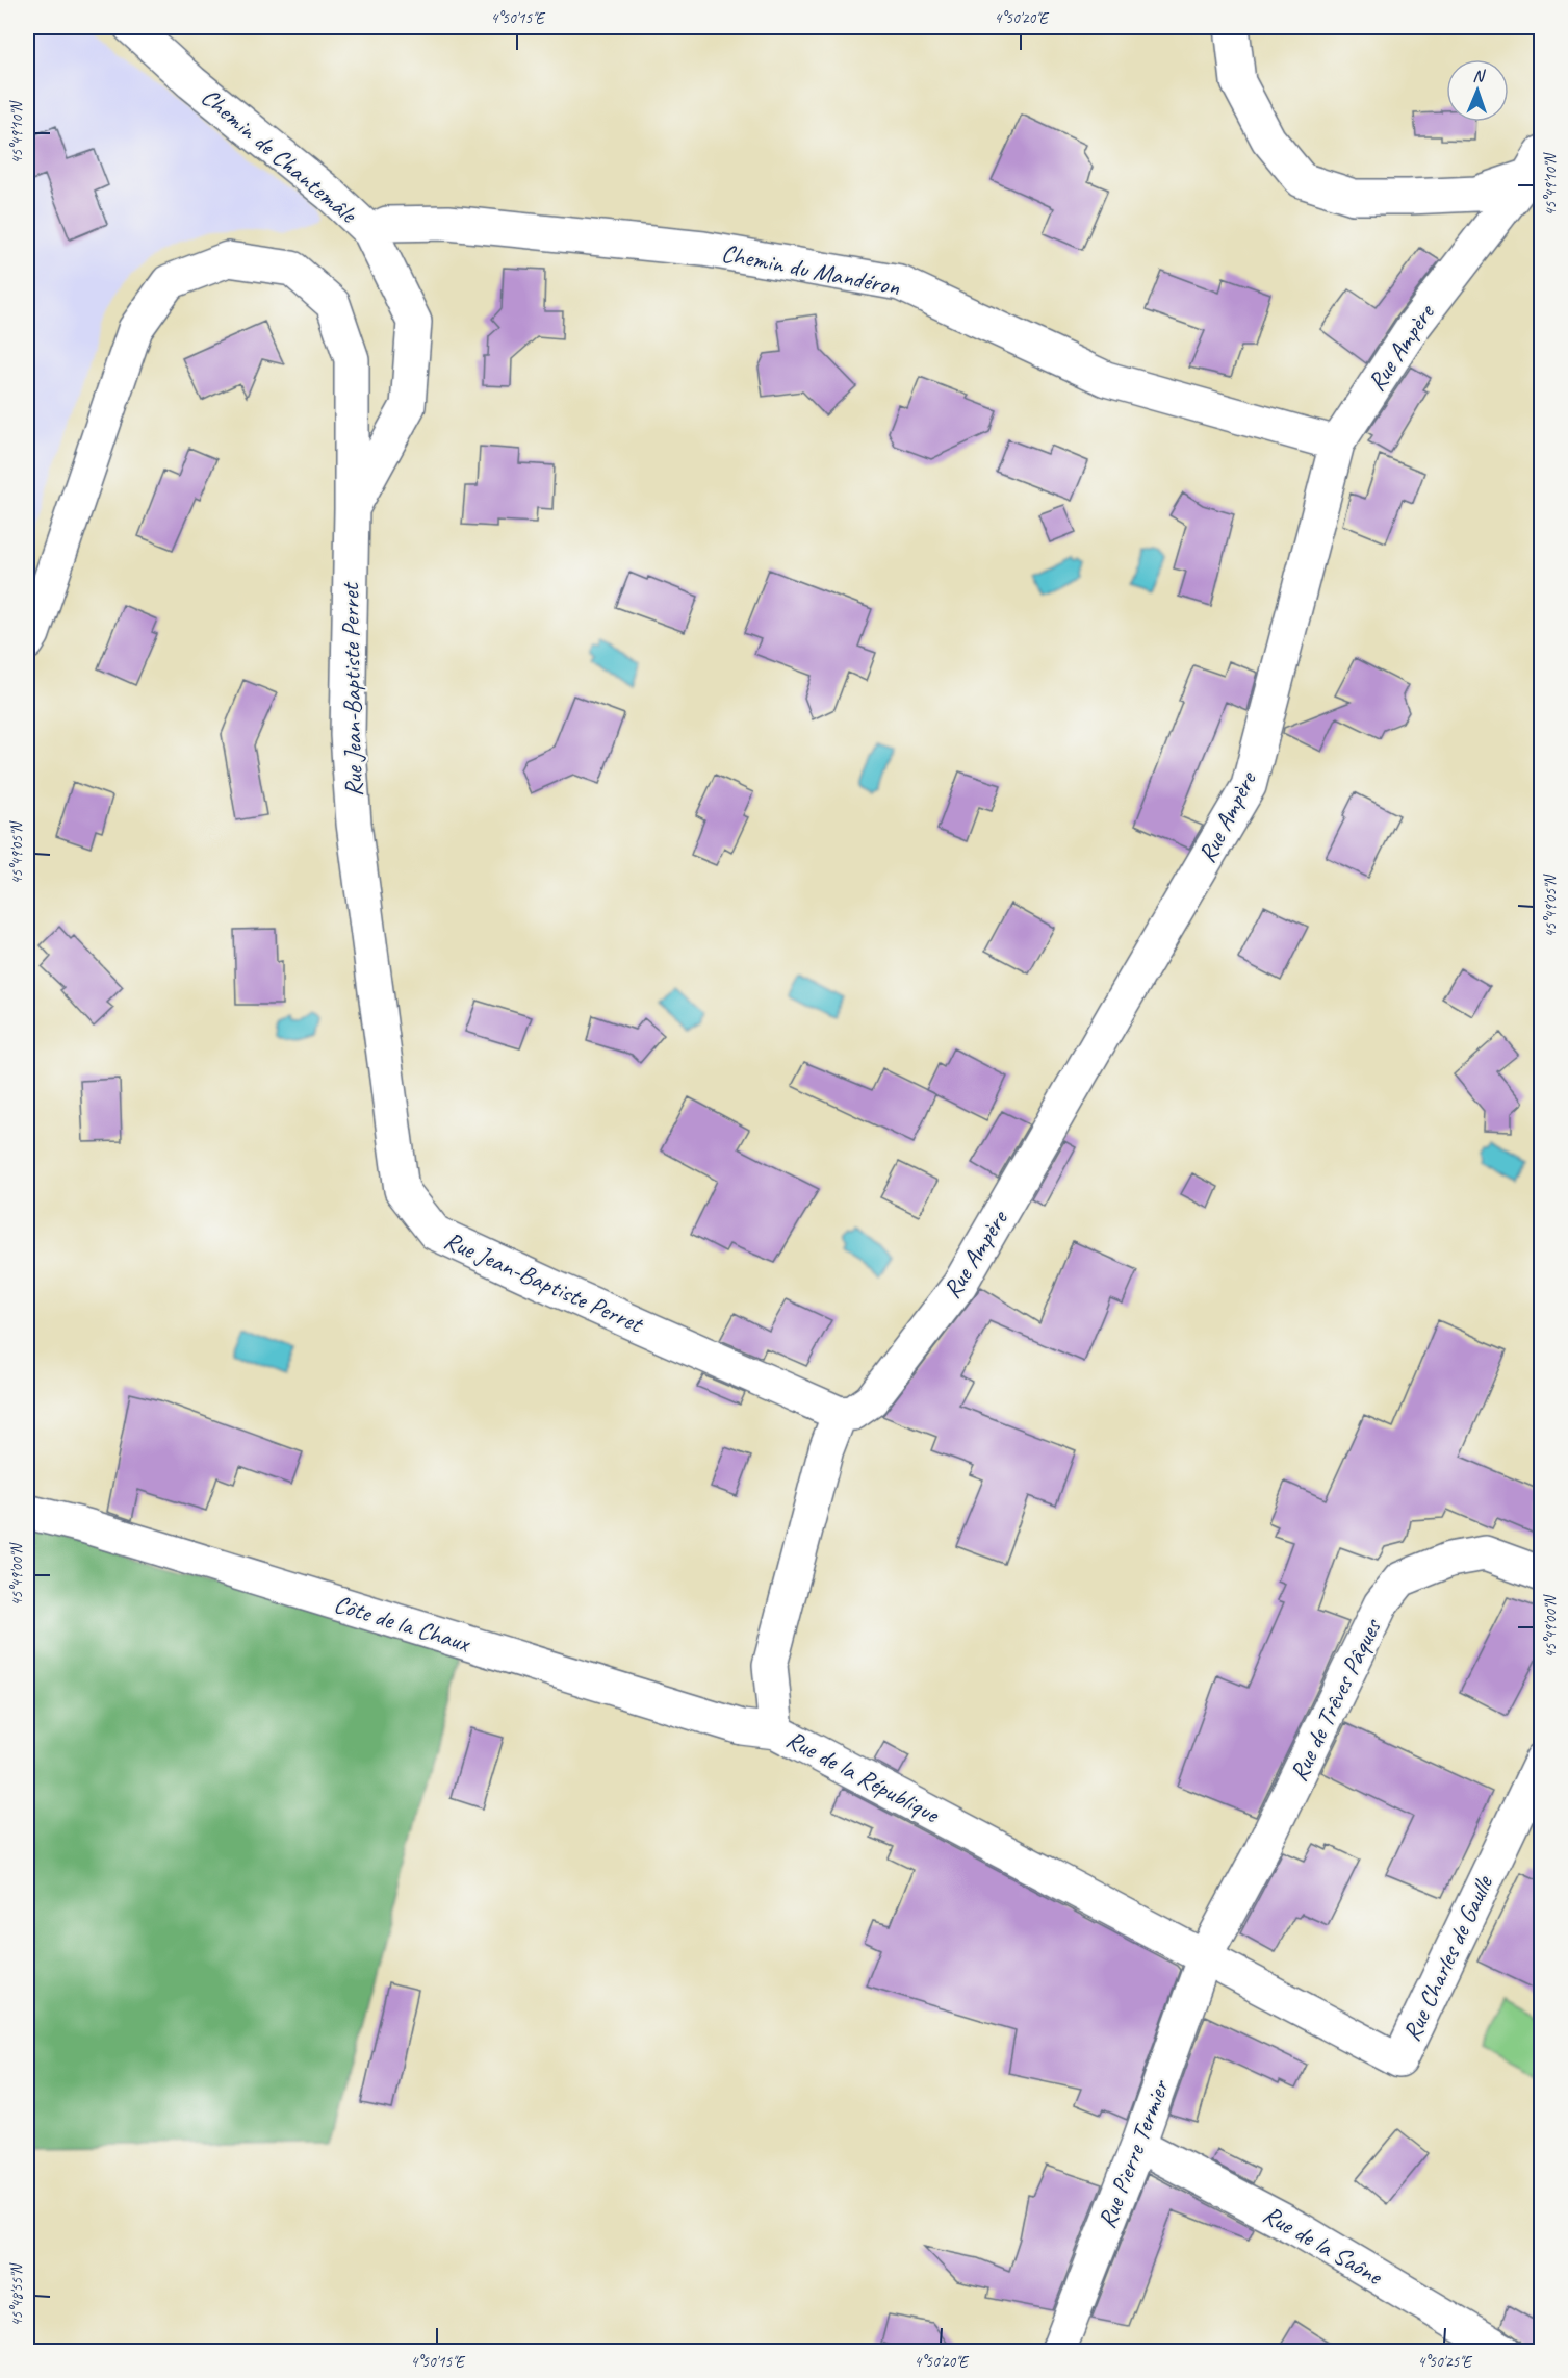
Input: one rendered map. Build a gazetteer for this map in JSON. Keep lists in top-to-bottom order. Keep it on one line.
{"streets":{"street":["Chemin de Chantemâle","Chemin du Mandéron","Rue Ampère","Rue Jean-Baptiste Perret","Côte de la Chaux","Rue de Trêves Pâques","Rue de la République","Rue Charles de Gaulle","Rue Pierre Termier","Rue de la Saône"]},"crossings":[["Chemin de Chantemâle","Chemin du Mandéron"],["Chemin de Chantemâle","Rue Jean-Baptiste Perret"],["Chemin du Mandéron","Rue Ampère"],["Rue Ampère","Rue Jean-Baptiste Perret"],["Rue Ampère","Rue de la République"],["Rue Jean-Baptiste Perret","Rue de la République"],["Côte de la Chaux","Rue de la République"],["Rue de Trêves Pâques","Rue de la République"],["Rue de Trêves Pâques","Rue Charles de Gaulle"],["Rue de Trêves Pâques","Rue Pierre Termier"],["Rue de la République","Rue Charles de Gaulle"],["Rue de la République","Rue Pierre Termier"],["Rue Charles de Gaulle","Rue Pierre Termier"],["Rue Pierre Termier","Rue de la Saône"]],"north":"top","coordinates":["4°50'15\"E","4°50'20\"E","45°49'10\"N","45°49'05\"N","45°49'00\"N","45°48'55\"N","4°50'25\"E"]}
